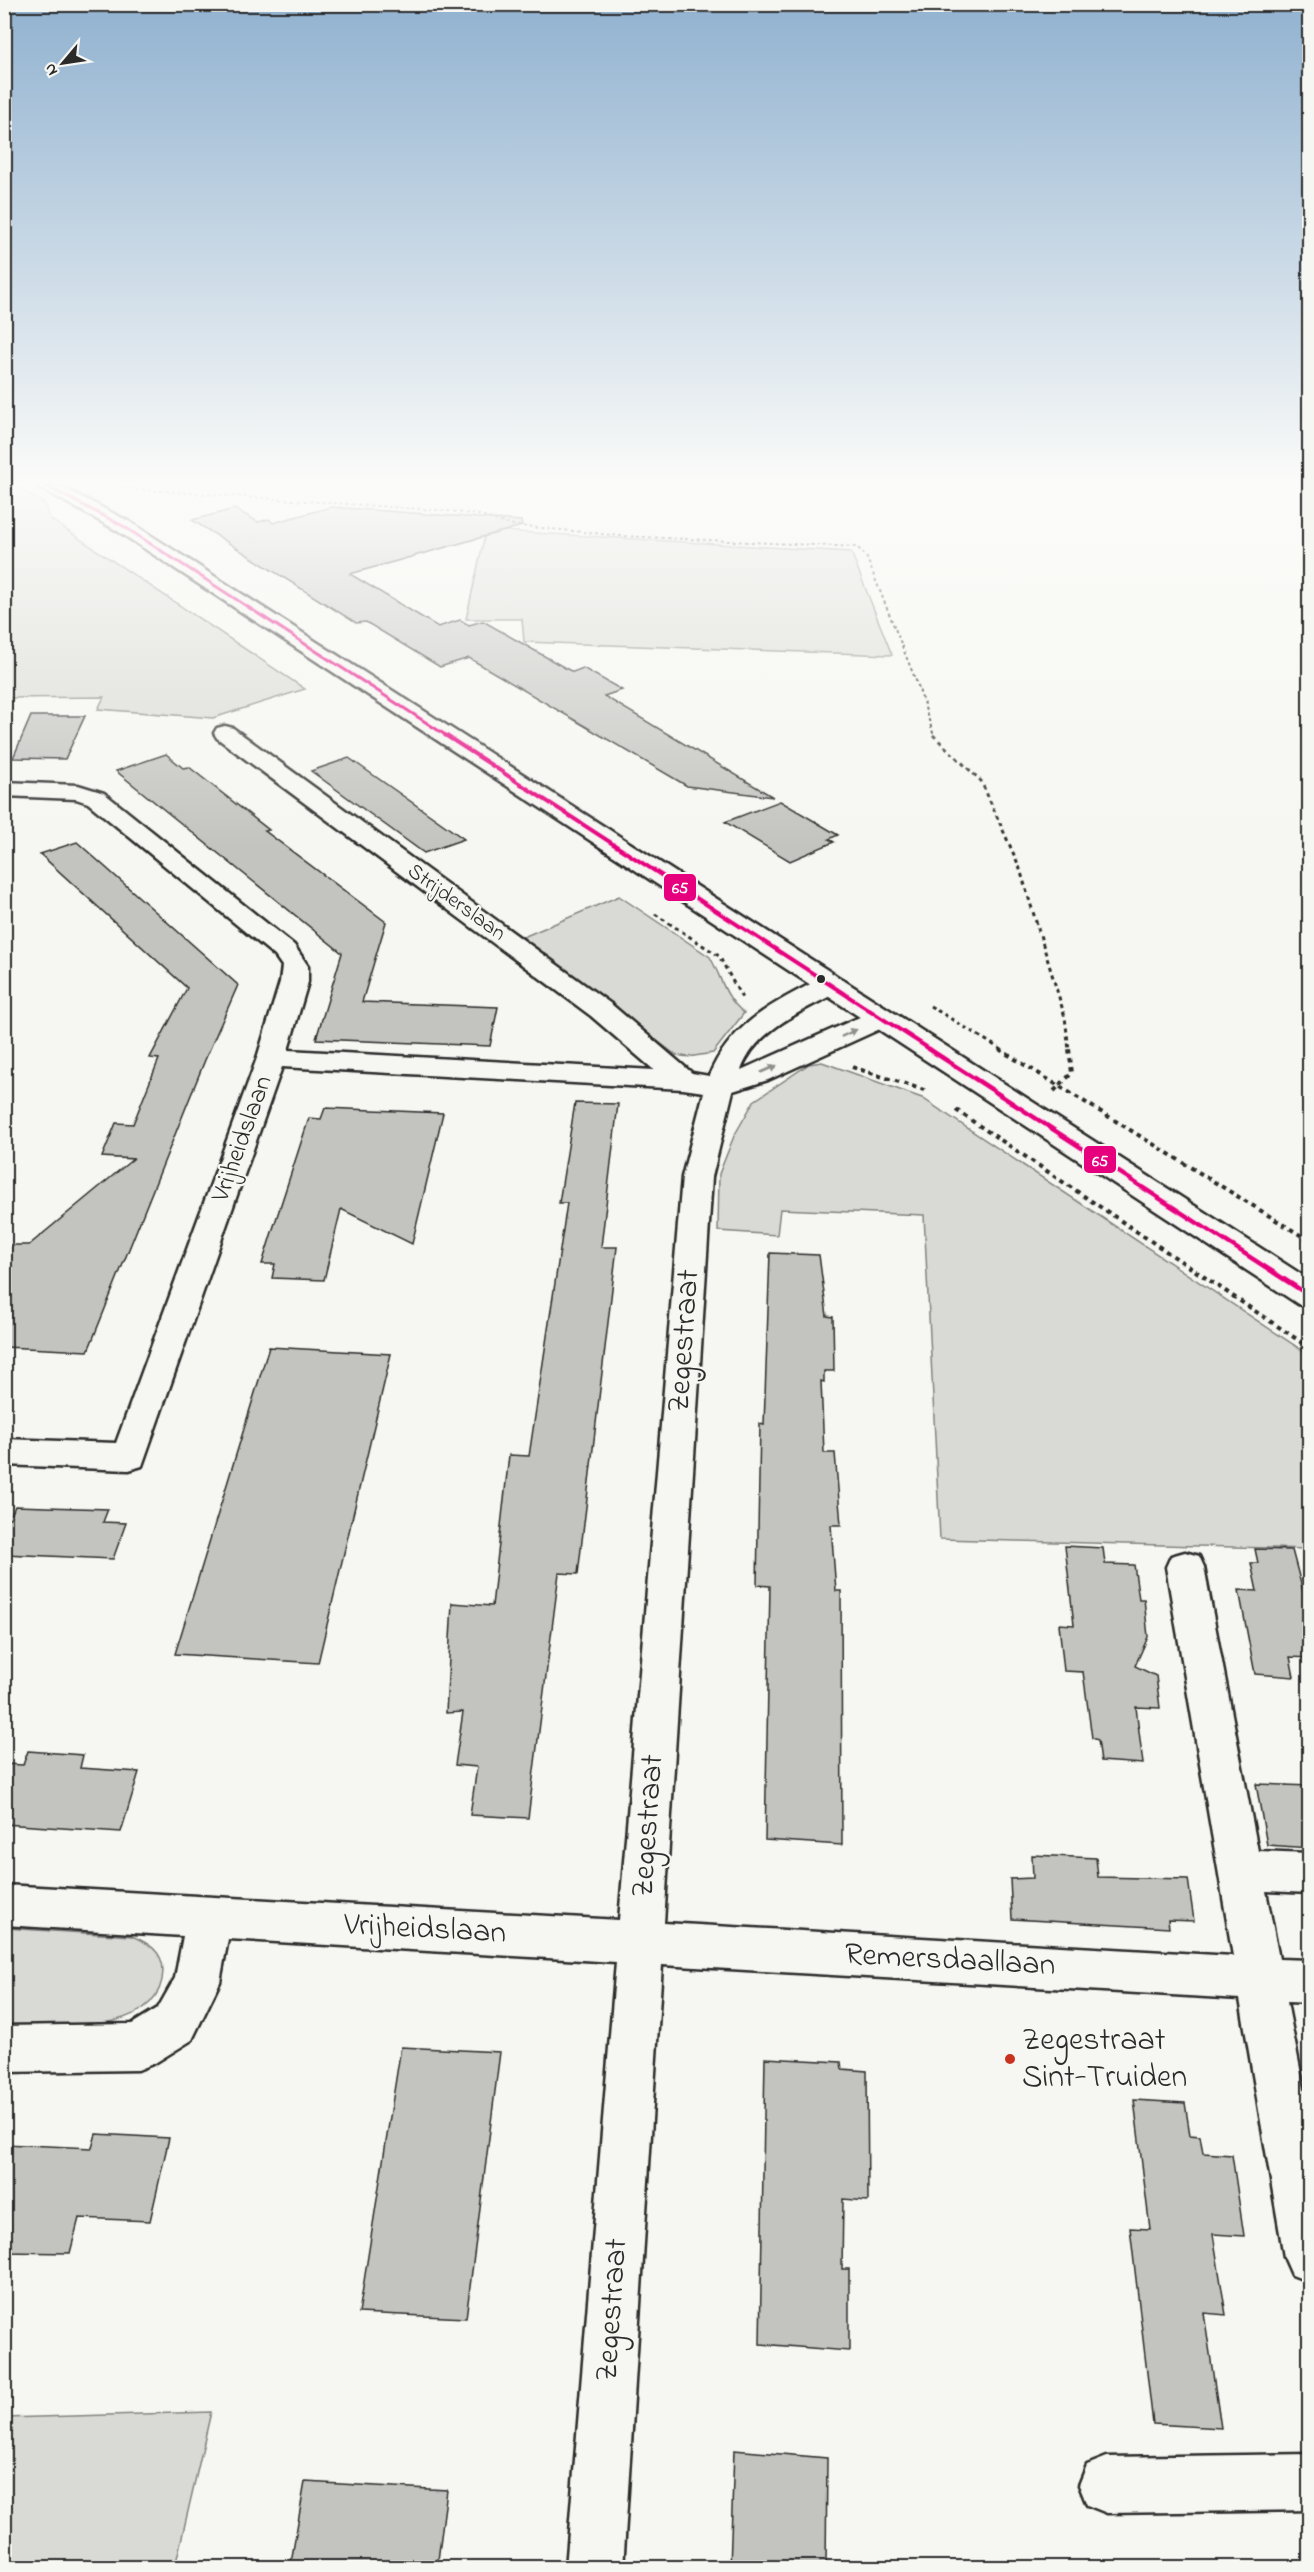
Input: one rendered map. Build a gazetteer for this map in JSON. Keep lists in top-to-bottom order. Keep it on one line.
{"streets":{"street":["Strijderslaan","Vrijheidslaan","Zegestraat","Remersdaallaan"]},"crossings":[["Strijderslaan","Vrijheidslaan"],["Strijderslaan","Zegestraat"],["Vrijheidslaan","Zegestraat"],["Vrijheidslaan","Remersdaallaan"],["Zegestraat","Remersdaallaan"]],"places":["Zegestraat Sint-Truiden"],"lines":["transit line 65"],"north":"bottom left"}
